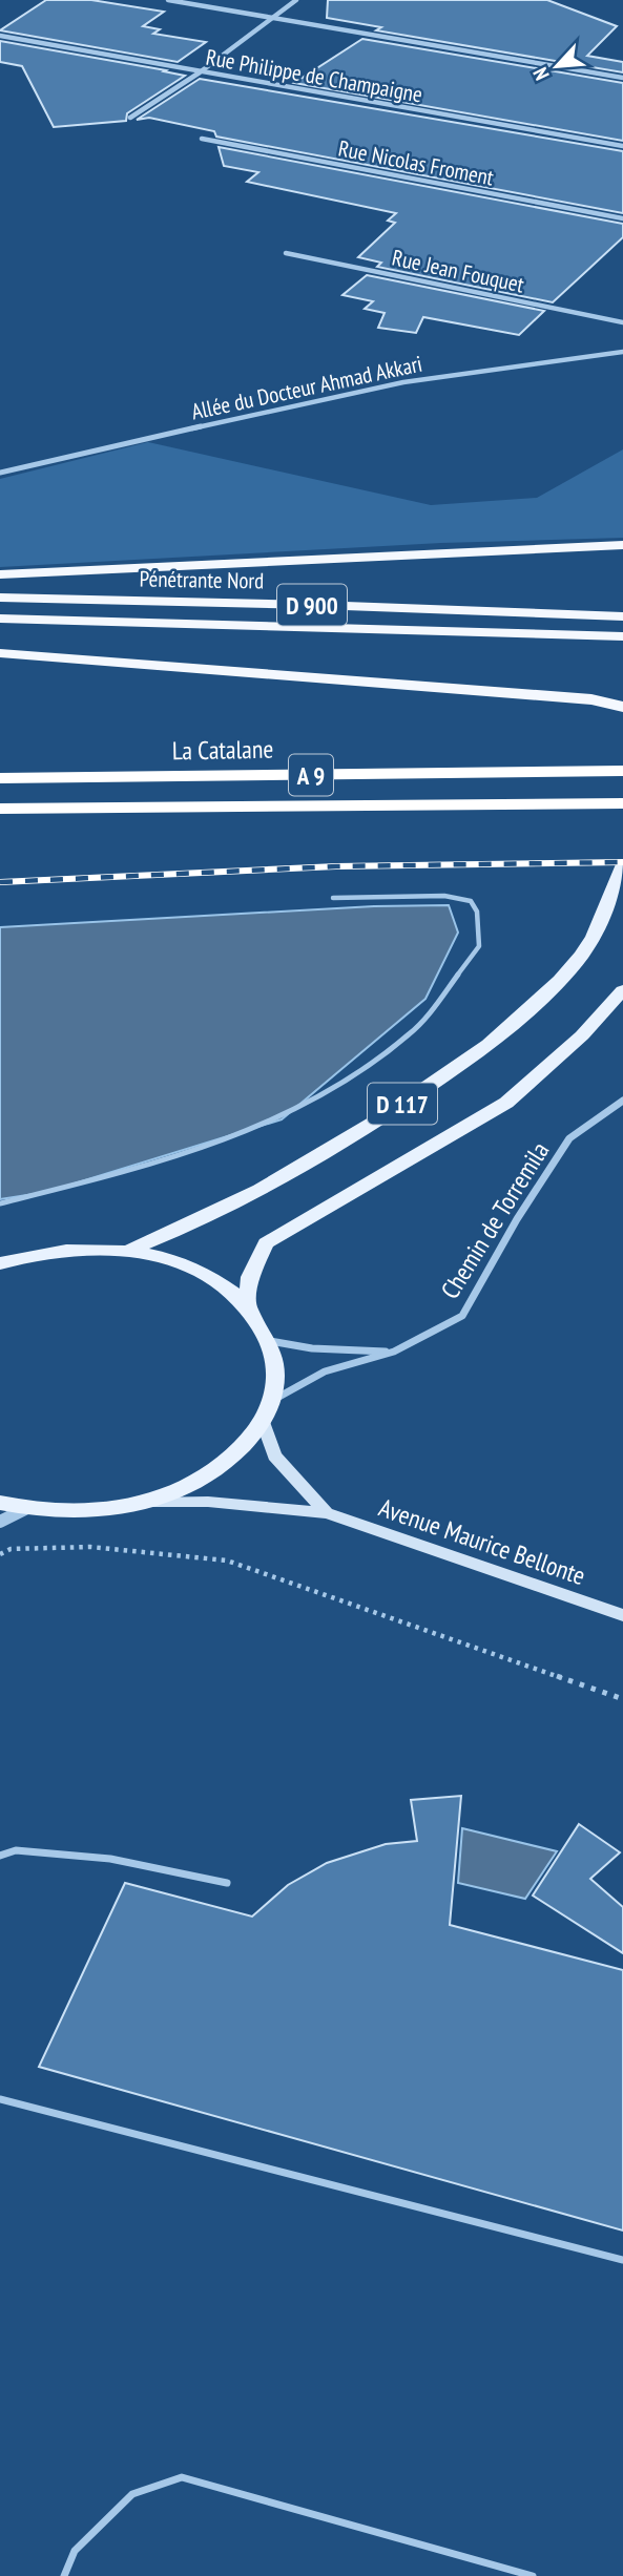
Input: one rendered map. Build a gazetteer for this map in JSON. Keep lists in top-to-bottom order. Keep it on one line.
{"streets":{"highway":["Pénétrante Nord","D 900","La Catalane","A 9"],"main road":["D 117","Avenue Maurice Bellonte"],"street":["Rue Philippe de Champaigne","Rue Nicolas Froment","Rue Jean Fouquet","Allée du Docteur Ahmad Akkari","Chemin de Torremila"]},"north":"bottom left"}
